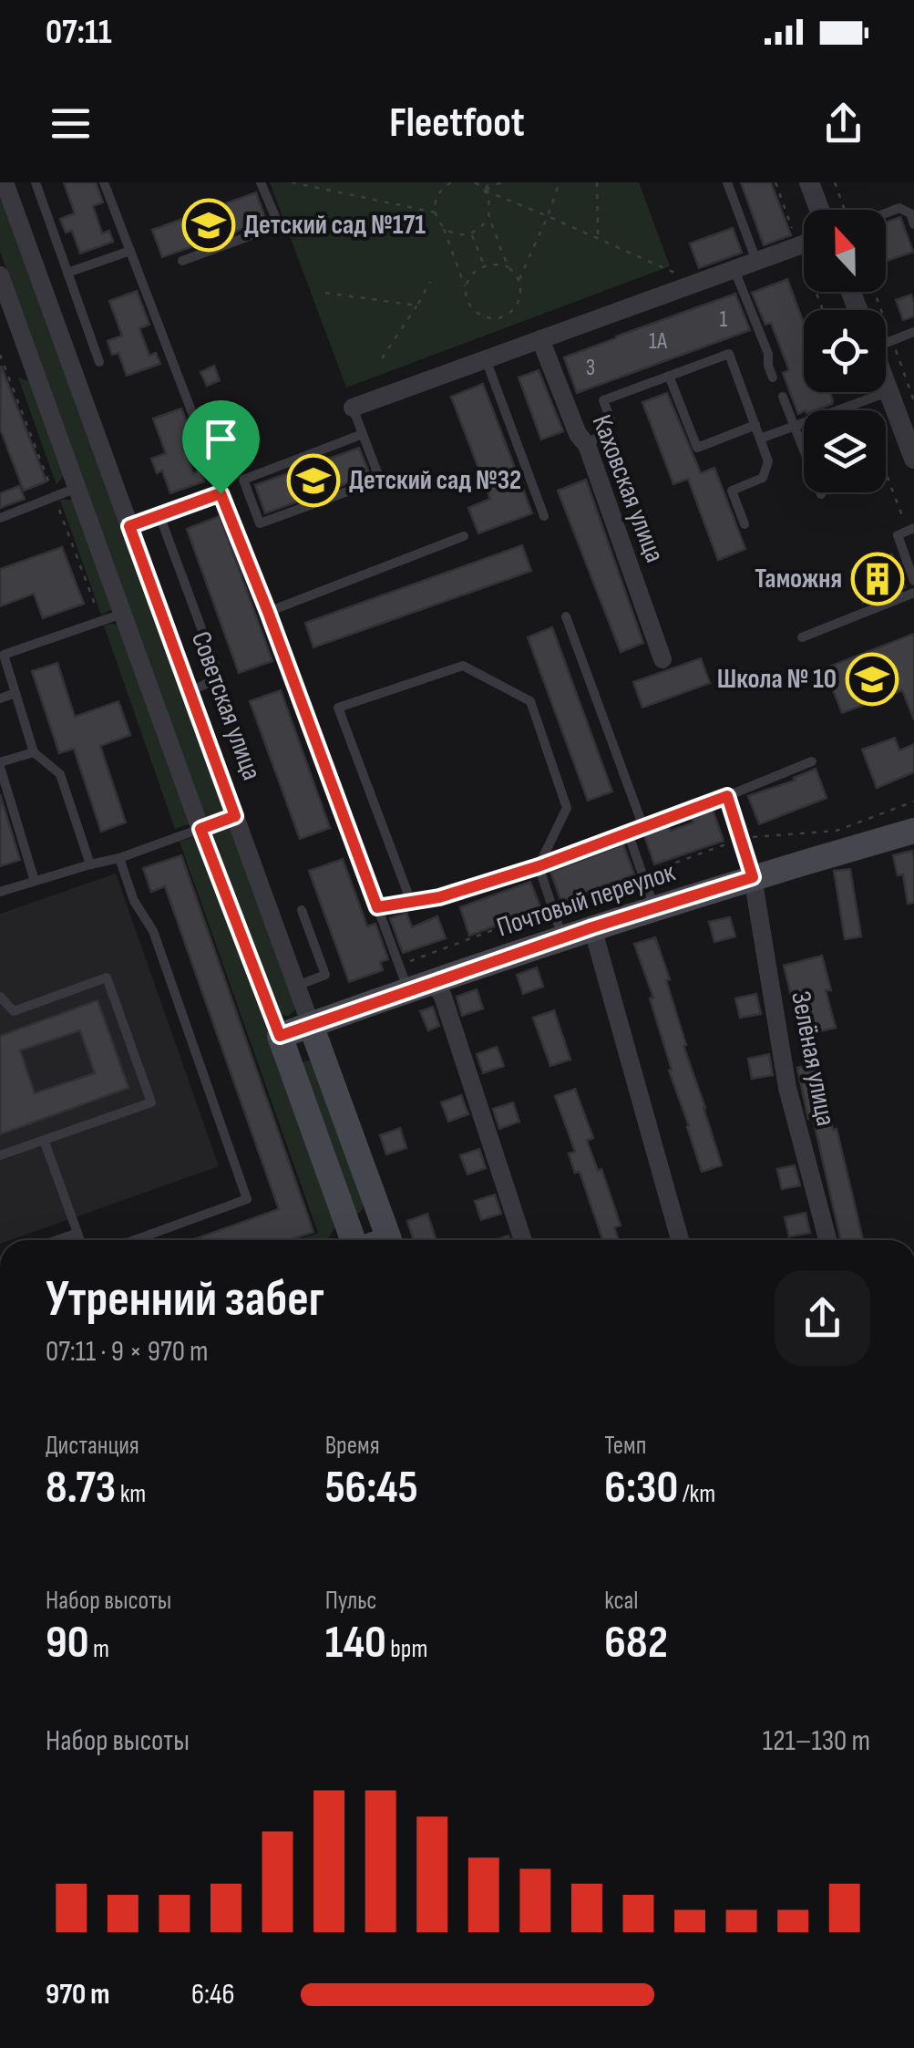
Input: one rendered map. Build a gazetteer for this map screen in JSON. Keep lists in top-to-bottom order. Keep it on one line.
{"streets":{"main road":["Советская улица","Почтовый переулок"],"street":["Каховская улица","Зелёная улица"]},"crossings":[["Советская улица","Почтовый переулок"],["Почтовый переулок","Зелёная улица"]],"places":{"school or university":["Детский сад №171","Детский сад №32","Школа № 10"],"building":["Таможня"]},"house_numbers":["1","1А","3"],"north":"top","page":{"status":"07:11","header":"Fleetfoot","heading":["Утренний забег","07:11 · 9 × 970 m"],"stats":[["Дистанция","8.73 km"],["Время","56:45"],["Темп","6:30 /km"],["Набор высоты","90 m"],["Пульс","140 bpm"],["kcal","682"]],"chart":["Набор высоты","121–130 m"],"list":[{"name":"970 m","note":"6:46"}]}}
